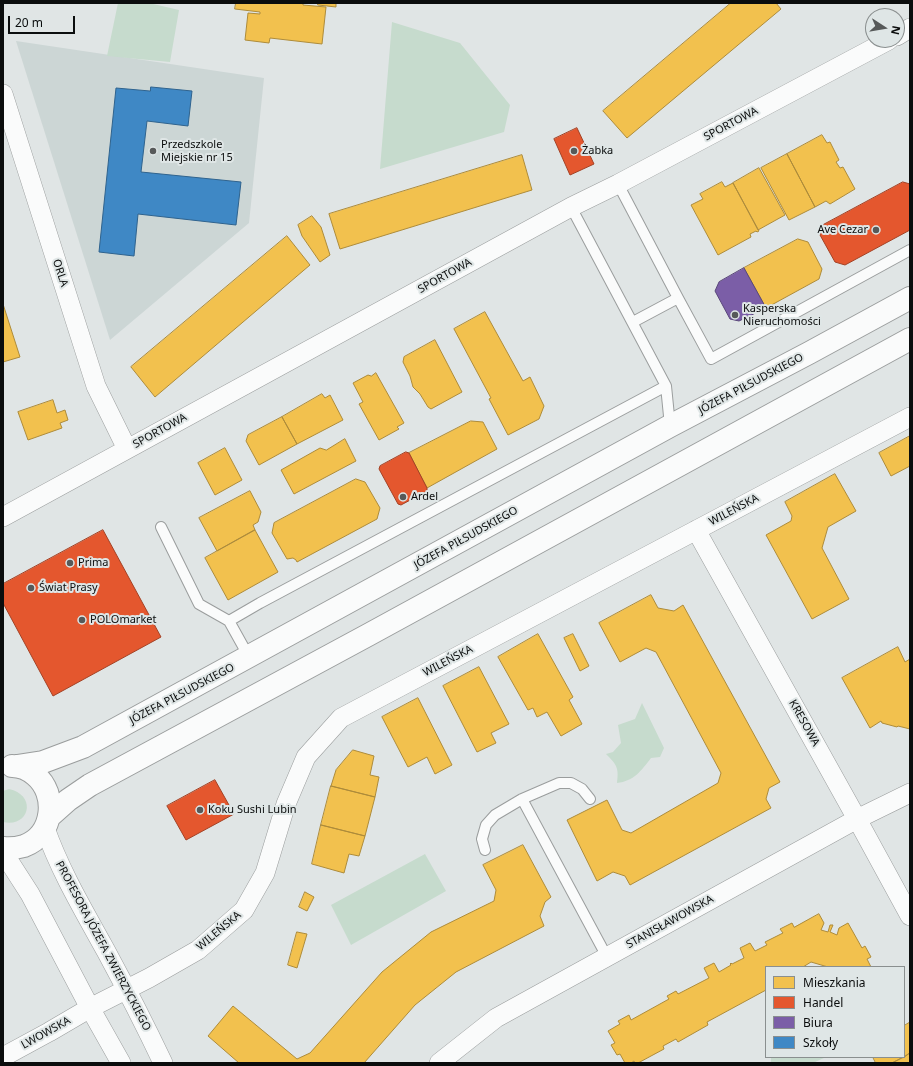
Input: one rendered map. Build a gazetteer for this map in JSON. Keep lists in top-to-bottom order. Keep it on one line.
{"streets":{"street":["SPORTOWA","ORLA","JÓZEFA PIŁSUDSKIEGO","WILEŃSKA","KRESOWA","STANISŁAWOWSKA","PROFESORA JÓZEFA ZWIERZYCKIEGO","LWOWSKA"]},"crossings":[["SPORTOWA","ORLA"],["WILEŃSKA","KRESOWA"],["WILEŃSKA","PROFESORA JÓZEFA ZWIERZYCKIEGO"],["WILEŃSKA","LWOWSKA"],["KRESOWA","STANISŁAWOWSKA"]],"places":["Przedszkole Miejskie nr 15","Żabka","Ave Cezar","Kasperska Nieruchomości","Ardel","Prima","Świat Prasy","POLOmarket","Koku Sushi Lubin"],"legend":["Mieszkania","Handel","Biura","Szkoły"],"scale_bar":"20 m","north":"right"}
